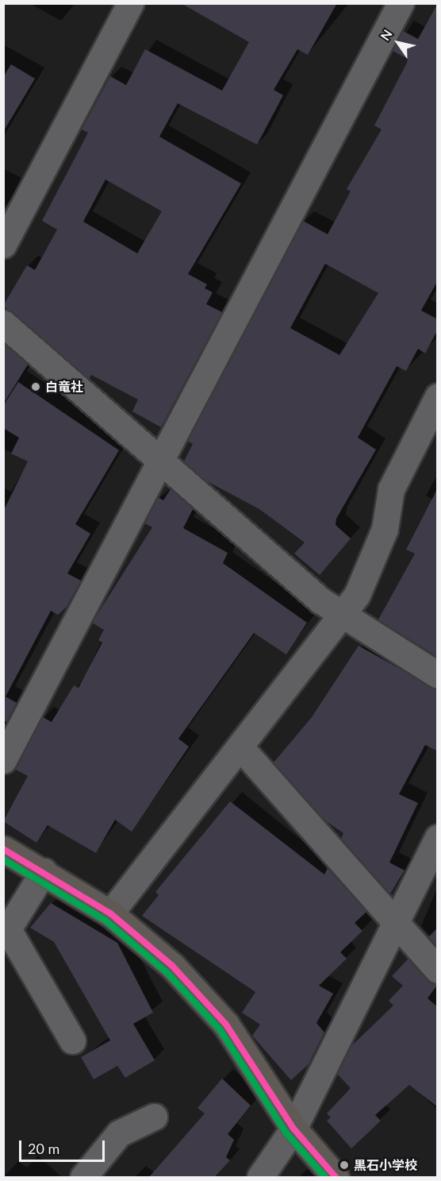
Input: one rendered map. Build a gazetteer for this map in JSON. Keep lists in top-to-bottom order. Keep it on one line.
{"places":["白竜社","黒石小学校"],"scale_bar":"20 m","north":"top left"}
